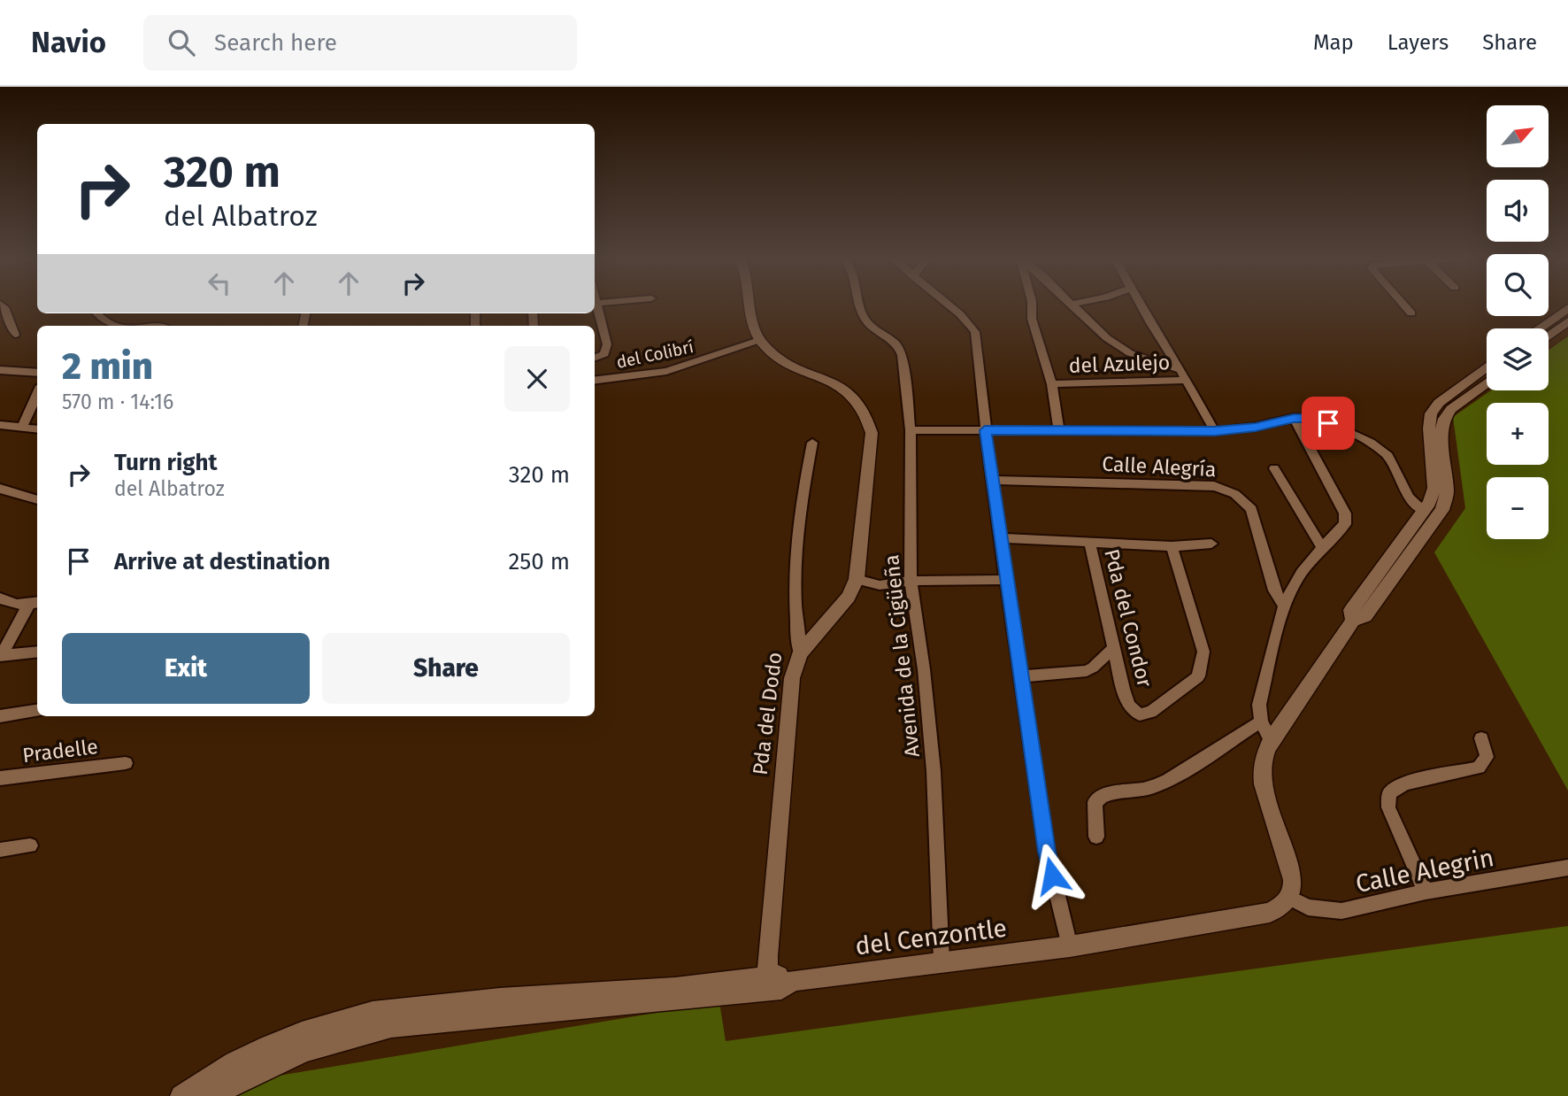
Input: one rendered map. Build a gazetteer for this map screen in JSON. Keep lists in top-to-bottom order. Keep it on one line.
{"streets":{"main road":["Pda del Dodo","del Cenzontle"],"street":["del Colibrí","del Azulejo","Calle Alegría","Pda del Condor","Avenida de la Cigüeña","Pradelle","Calle Alegrin"]},"crossings":[["Avenida de la Cigüeña","del Cenzontle"],["Pda del Dodo","del Cenzontle"],["Calle Alegrin","del Cenzontle"]],"north":"top right","page":{"header":"Navio","search":"Search here","nav":["Map","Layers","Share"],"map_buttons":["+","−"],"turn":["320 m","del Albatroz"],"heading":["2 min","570 m · 14:16"],"list":[{"name":"Turn right","note":"del Albatroz","value":"320 m"},{"name":"Arrive at destination","value":"250 m"}],"buttons":["Exit","Share"]}}
